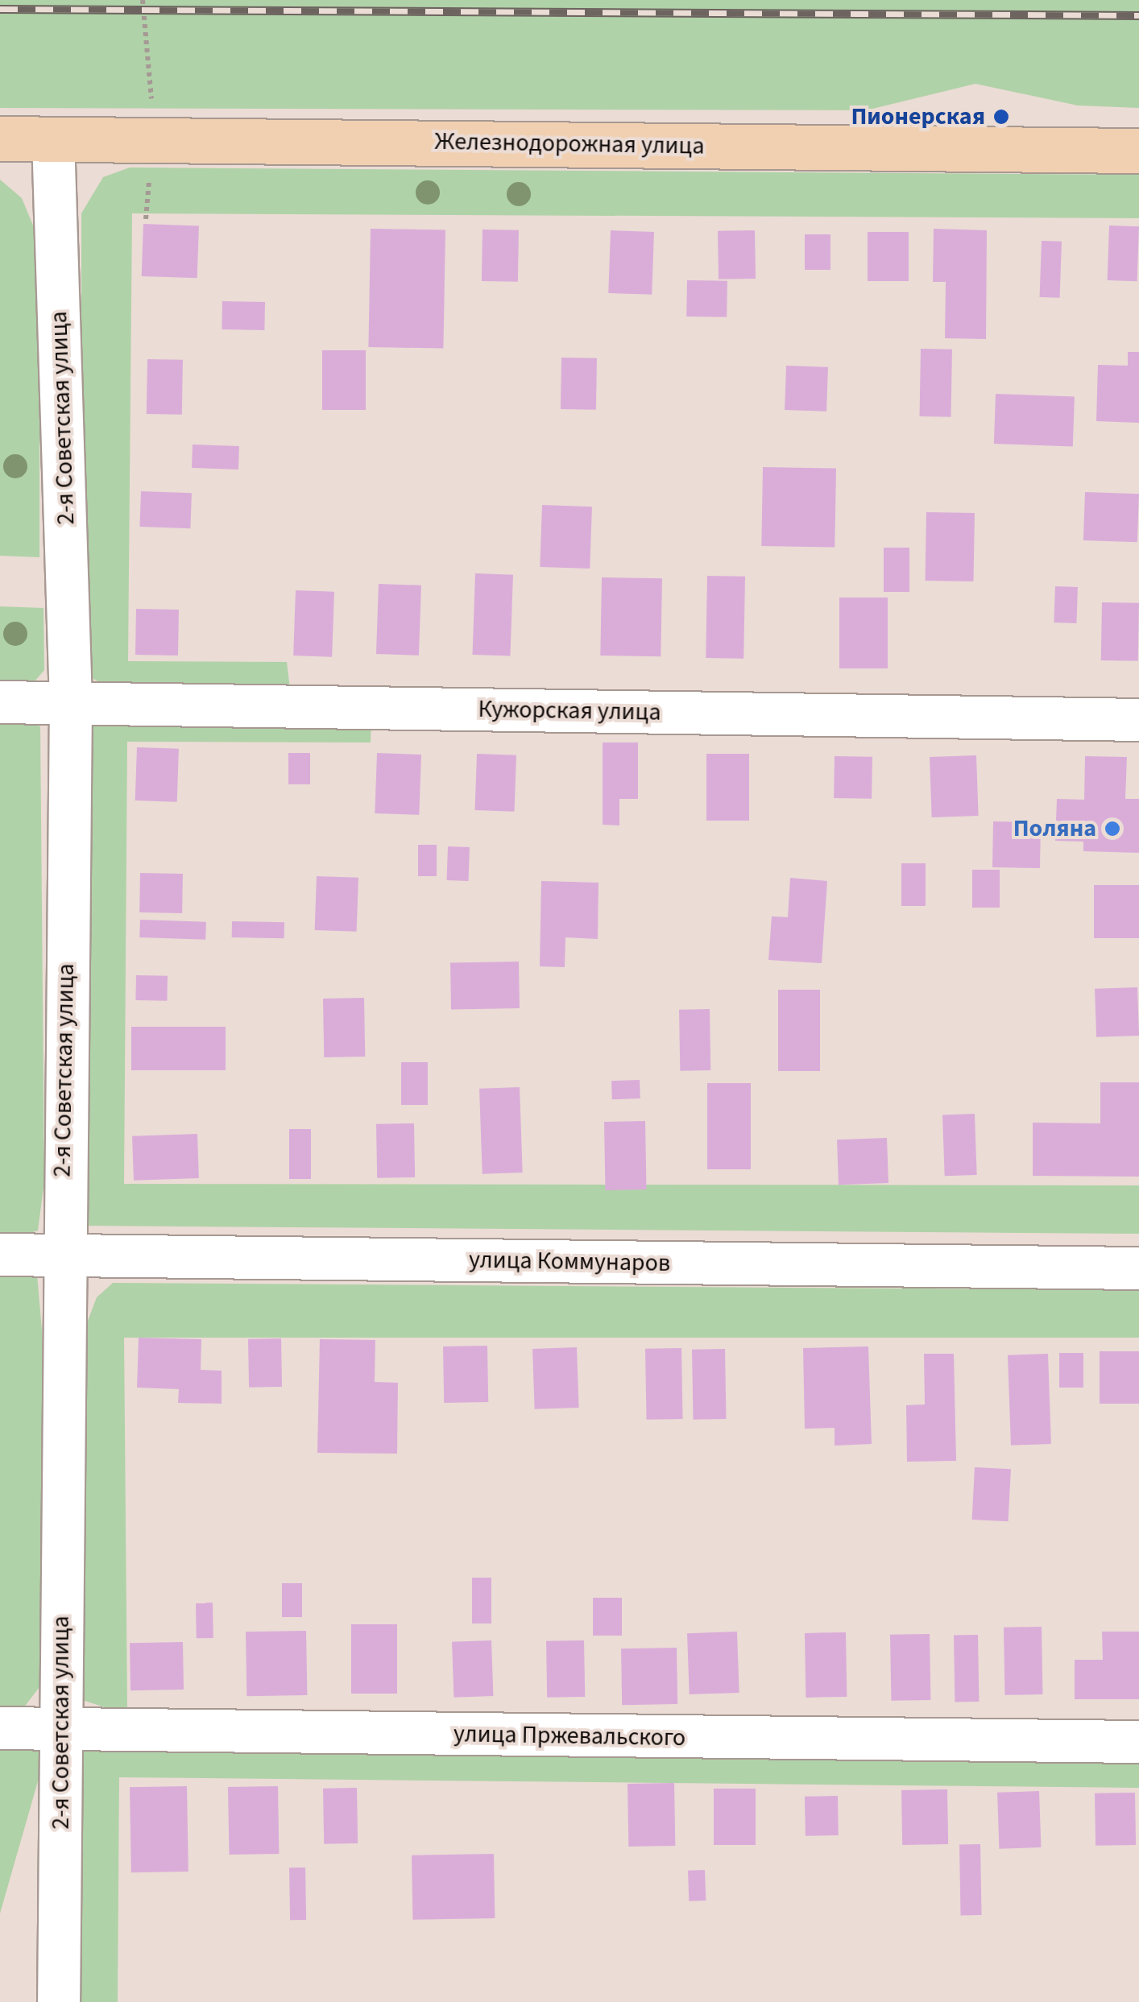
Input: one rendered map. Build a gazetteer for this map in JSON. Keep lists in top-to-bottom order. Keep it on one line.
{"streets":{"main road":["Железнодорожная улица"],"street":["2-я Советская улица","Кужорская улица","улица Коммунаров","улица Пржевальского"]},"crossings":[["Железнодорожная улица","2-я Советская улица"],["2-я Советская улица","Кужорская улица"],["2-я Советская улица","улица Коммунаров"],["2-я Советская улица","улица Пржевальского"]],"places":["Пионерская","Поляна"]}
